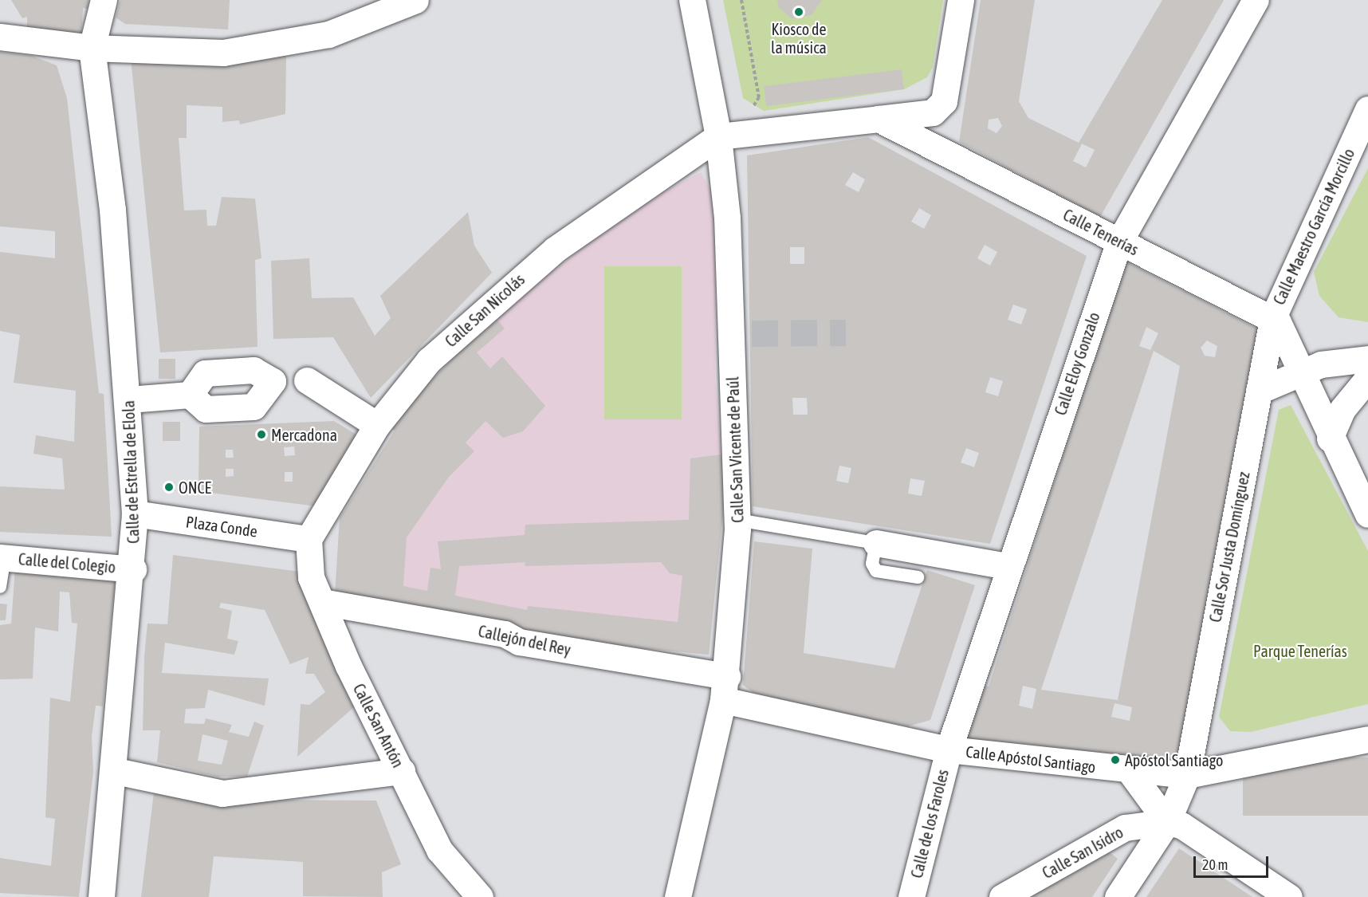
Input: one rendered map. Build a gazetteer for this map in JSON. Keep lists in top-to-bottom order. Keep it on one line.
{"streets":{"street":["Calle Maestro García Morcillo","Calle Tenerías","Calle San Nicolás","Calle Eloy Gonzalo","Calle San Vicente de Paúl","Calle de Estrella de Elola","Plaza Conde","Calle Sor Justa Domínguez","Calle del Colegio","Callejón del Rey","Calle San Antón","Calle Apóstol Santiago","Calle de los Faroles","Calle San Isidro"]},"crossings":[["Calle Maestro García Morcillo","Calle Tenerías"],["Calle Maestro García Morcillo","Calle Sor Justa Domínguez"],["Calle Tenerías","Calle Eloy Gonzalo"],["Calle Tenerías","Calle Sor Justa Domínguez"],["Calle San Nicolás","Calle San Vicente de Paúl"],["Calle San Nicolás","Plaza Conde"],["Calle San Nicolás","Calle San Antón"],["Calle Eloy Gonzalo","Calle Apóstol Santiago"],["Calle Eloy Gonzalo","Calle de los Faroles"],["Calle San Vicente de Paúl","Callejón del Rey"],["Calle San Vicente de Paúl","Calle Apóstol Santiago"],["Calle de Estrella de Elola","Plaza Conde"],["Calle de Estrella de Elola","Calle del Colegio"],["Plaza Conde","Calle San Antón"],["Calle Sor Justa Domínguez","Calle Apóstol Santiago"],["Calle Sor Justa Domínguez","Calle San Isidro"],["Callejón del Rey","Calle San Antón"],["Callejón del Rey","Calle Apóstol Santiago"],["Calle Apóstol Santiago","Calle de los Faroles"]],"parks":["Parque Tenerías"],"places":["Kiosco de la música","Mercadona","ONCE","Apóstol Santiago"],"scale_bar":"20 m"}
